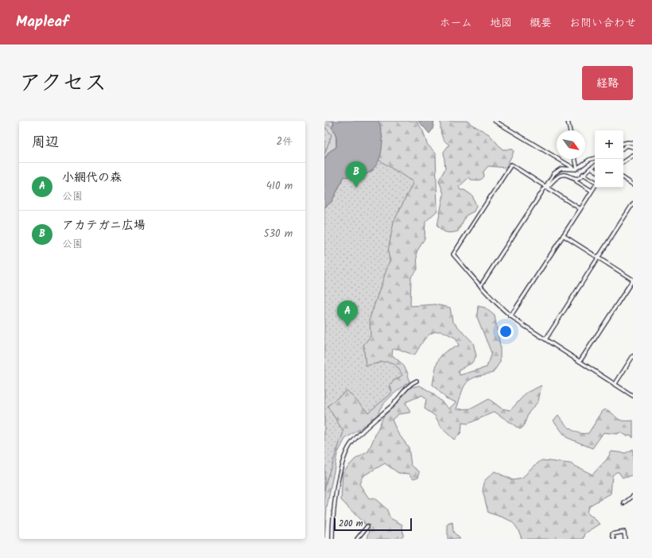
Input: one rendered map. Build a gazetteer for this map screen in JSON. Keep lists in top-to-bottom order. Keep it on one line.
{"scale_bar":"200 m","north":"bottom right","page":{"header":"Mapleaf","nav":["ホーム","地図","概要","お問い合わせ"],"title":"アクセス","buttons":"経路","heading":["周辺","2件"],"map_buttons":["+","−"],"pins":["B","A"],"list":[{"mark":"A","name":"小網代の森","note":"公園","value":"410 m"},{"mark":"B","name":"アカテガニ広場","note":"公園","value":"530 m"}],"scale":"200 m"}}
